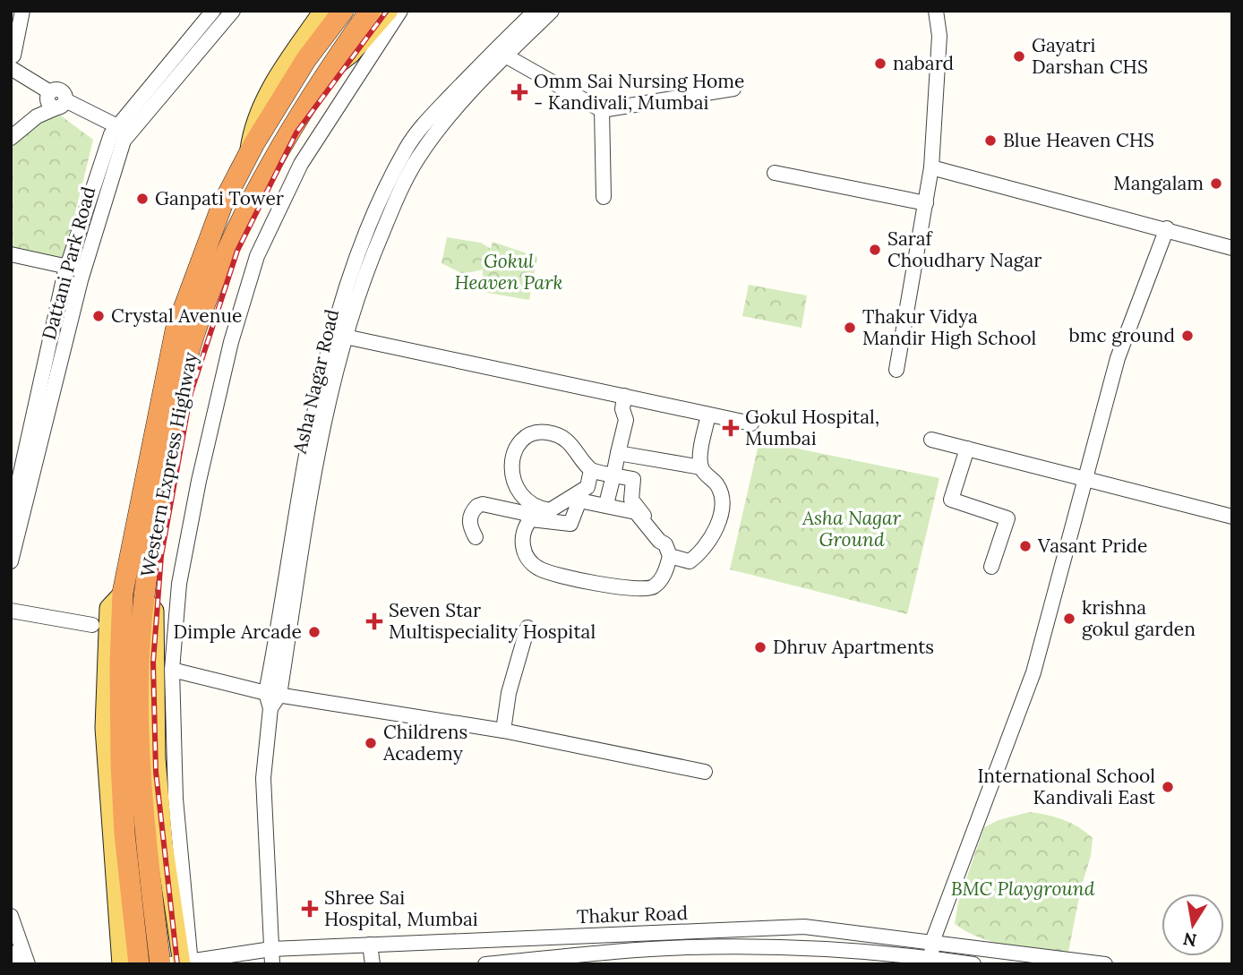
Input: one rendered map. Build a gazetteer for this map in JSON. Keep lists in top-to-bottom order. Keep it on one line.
{"streets":{"highway":["Western Express Highway"],"street":["Dattani Park Road","Asha Nagar Road","Thakur Road"]},"crossings":[["Asha Nagar Road","Thakur Road"]],"parks":["Gokul Heaven Park","Asha Nagar Ground","BMC Playground"],"places":{"other":["Gayatri Darshan CHS","nabard","Blue Heaven CHS","Mangalam","Ganpati Tower","Saraf Choudhary Nagar","Crystal Avenue","Thakur Vidya Mandir High School","bmc ground","Vasant Pride","krishna gokul garden","Dimple Arcade","Dhruv Apartments","Childrens Academy","International School Kandivali East"],"health":["Omm Sai Nursing Home - Kandivali, Mumbai","Gokul Hospital, Mumbai","Seven Star Multispeciality Hospital","Shree Sai Hospital, Mumbai"]},"north":"bottom"}
